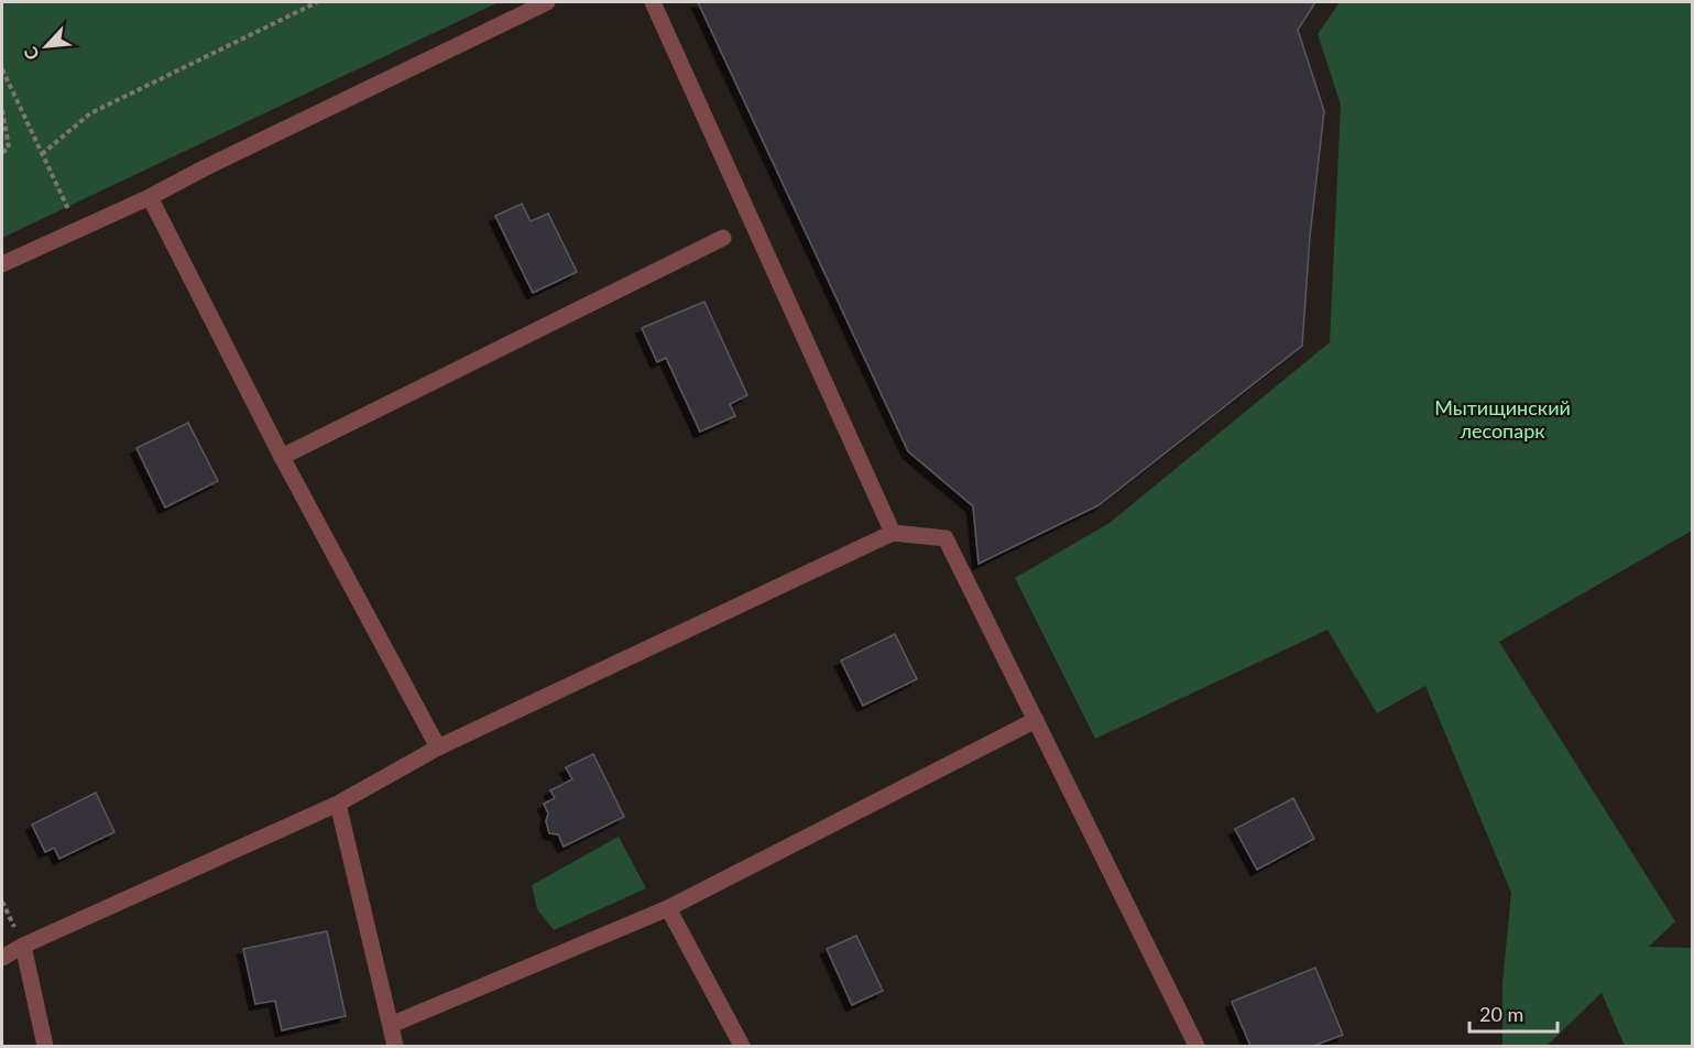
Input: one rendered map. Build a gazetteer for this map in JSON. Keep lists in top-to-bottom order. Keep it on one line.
{"parks":["Мытищинский лесопарк"],"scale_bar":"20 m","north":"bottom left"}
